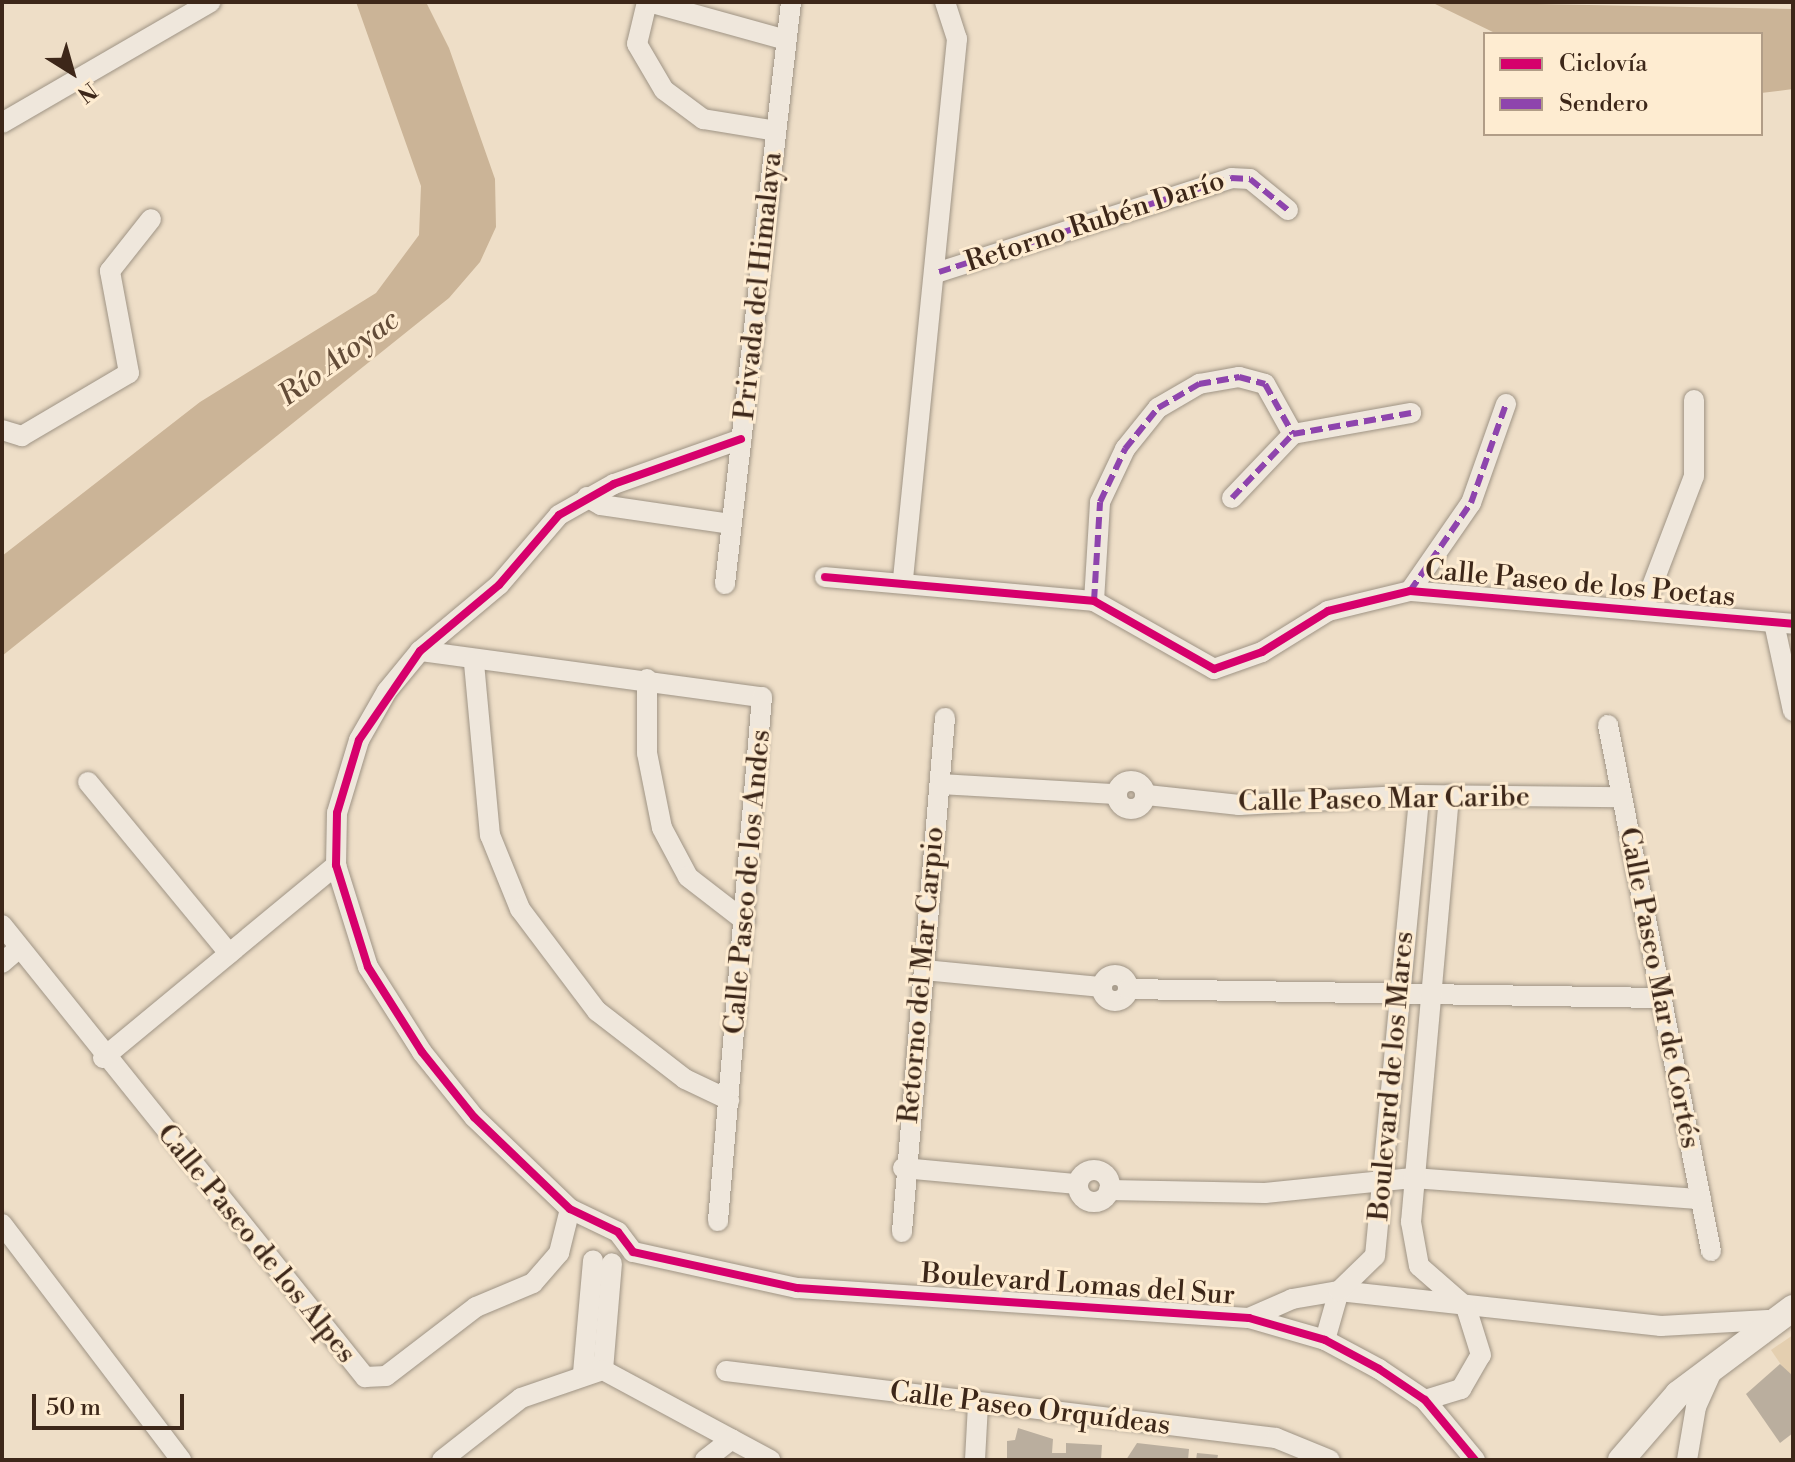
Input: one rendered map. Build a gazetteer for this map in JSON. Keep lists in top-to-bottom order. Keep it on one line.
{"streets":{"street":["Retorno Rubén Darío","Privada del Himalaya","Calle Paseo de los Poetas","Calle Paseo Mar Caribe","Calle Paseo de los Andes","Retorno del Mar Carpio","Calle Paseo Mar de Cortés","Boulevard de los Mares","Calle Paseo de los Alpes","Boulevard Lomas del Sur","Calle Paseo Orquídeas"]},"crossings":[["Retorno Rubén Darío","Calle Paseo de los Poetas"],["Calle Paseo Mar Caribe","Retorno del Mar Carpio"],["Calle Paseo Mar Caribe","Calle Paseo Mar de Cortés"],["Calle Paseo Mar Caribe","Boulevard de los Mares"],["Boulevard de los Mares","Boulevard Lomas del Sur"]],"water":["Río Atoyac"],"legend":["Ciclovía","Sendero"],"scale_bar":"50 m","north":"bottom right"}
